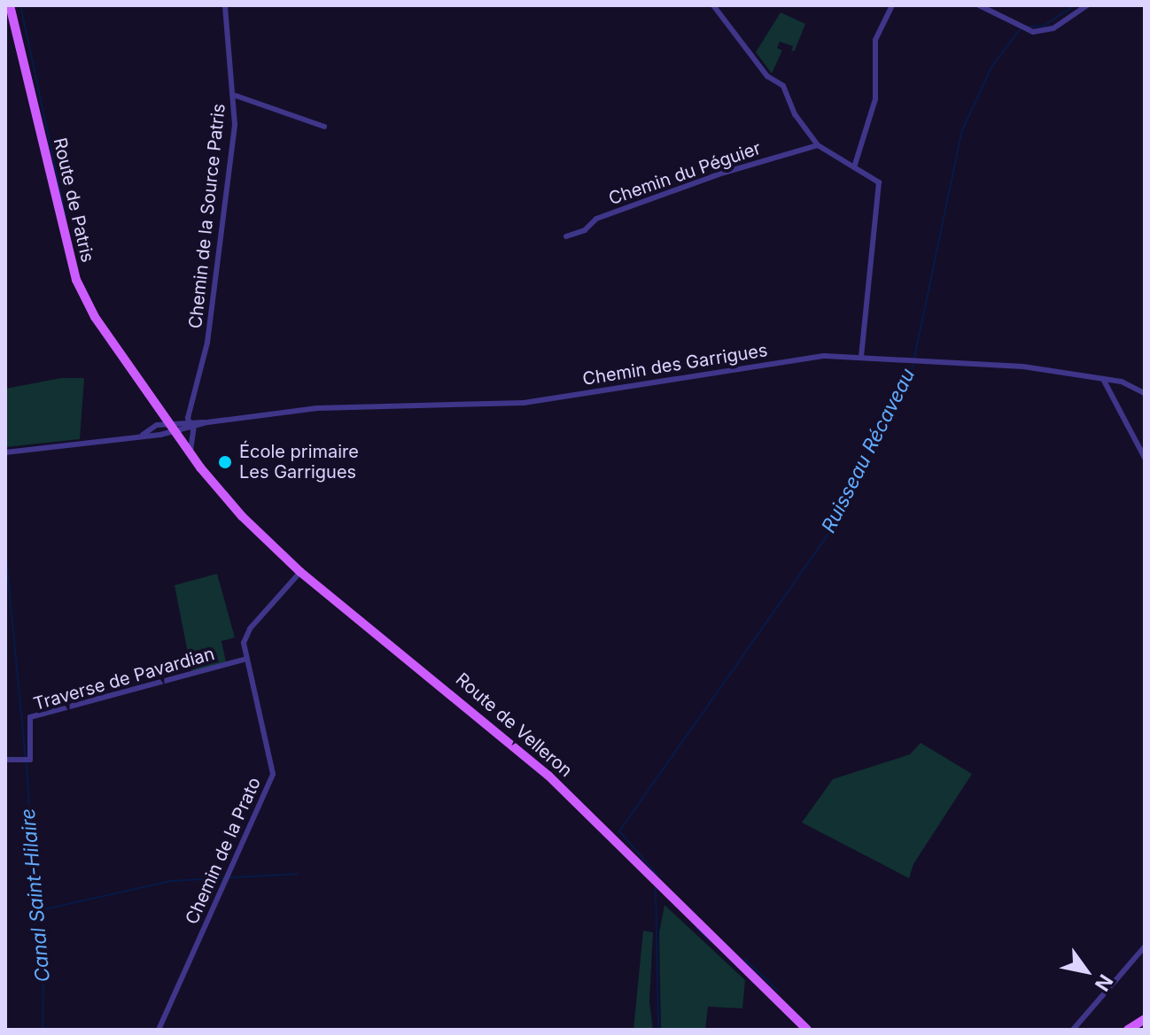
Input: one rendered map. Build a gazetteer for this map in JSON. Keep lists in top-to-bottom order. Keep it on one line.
{"streets":{"main road":["Route de Patris","Route de Velleron"],"street":["Chemin du Péguier","Chemin de la Source Patris","Chemin des Garrigues","Traverse de Pavardian","Chemin de la Prato"]},"crossings":[["Route de Patris","Chemin des Garrigues"],["Route de Patris","Route de Velleron"],["Chemin de la Source Patris","Chemin des Garrigues"],["Traverse de Pavardian","Chemin de la Prato"],["Route de Velleron","Chemin de la Prato"]],"water":["Ruisseau Récaveau","Canal Saint-Hilaire"],"places":["École primaire Les Garrigues"],"north":"bottom right"}
